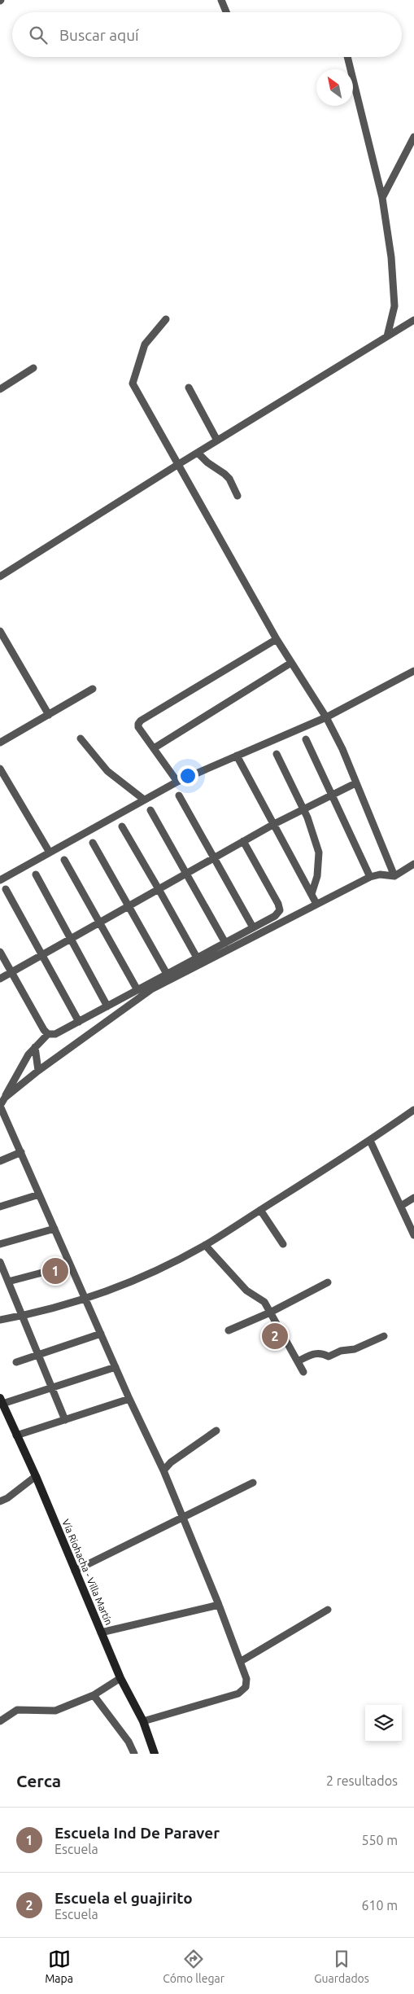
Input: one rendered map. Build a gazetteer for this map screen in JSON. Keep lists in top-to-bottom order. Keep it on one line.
{"streets":{"main road":["Vía Riohacha - Villa Martín"]},"north":"top left","page":{"search":"Buscar aquí","pins":["1","2"],"heading":["Cerca","2 resultados"],"list":[{"mark":"1","name":"Escuela Ind De Paraver","note":"Escuela","value":"550 m"},{"mark":"2","name":"Escuela el guajirito","note":"Escuela","value":"610 m"}],"nav":["Mapa","Cómo llegar","Guardados"]}}
